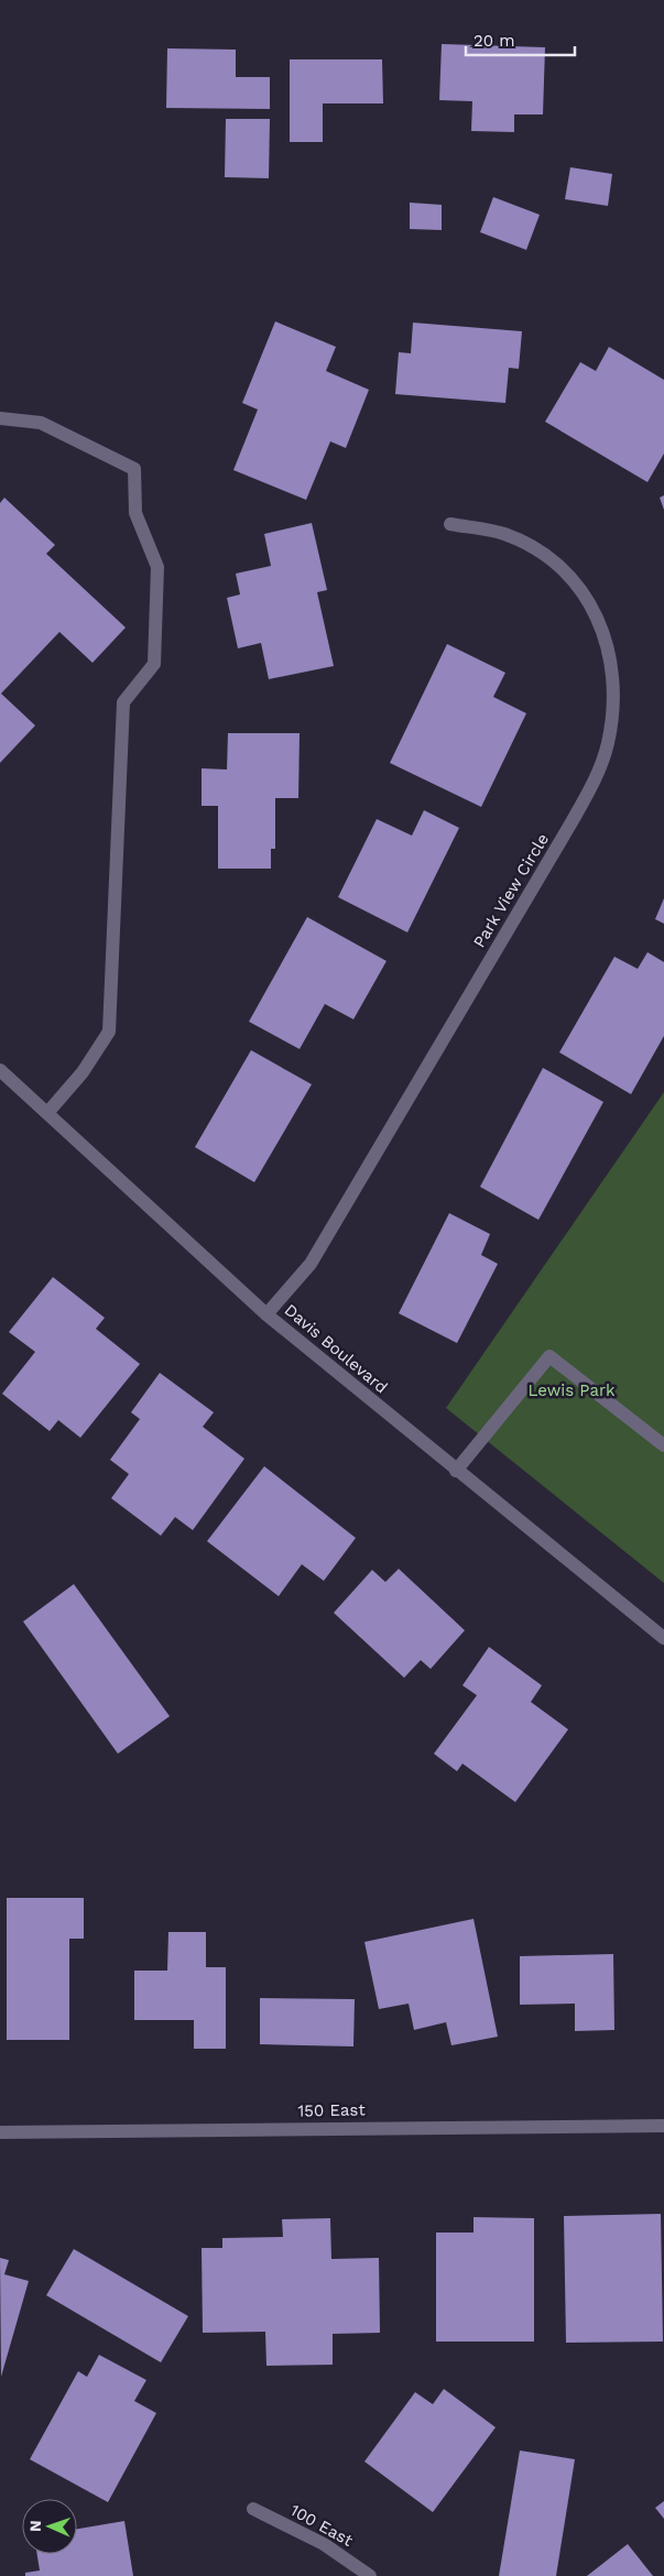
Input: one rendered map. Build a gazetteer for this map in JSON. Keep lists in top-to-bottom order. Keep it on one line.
{"streets":{"street":["Park View Circle","Davis Boulevard","150 East","100 East"]},"crossings":[["Park View Circle","Davis Boulevard"]],"parks":["Lewis Park"],"scale_bar":"20 m","north":"left"}
